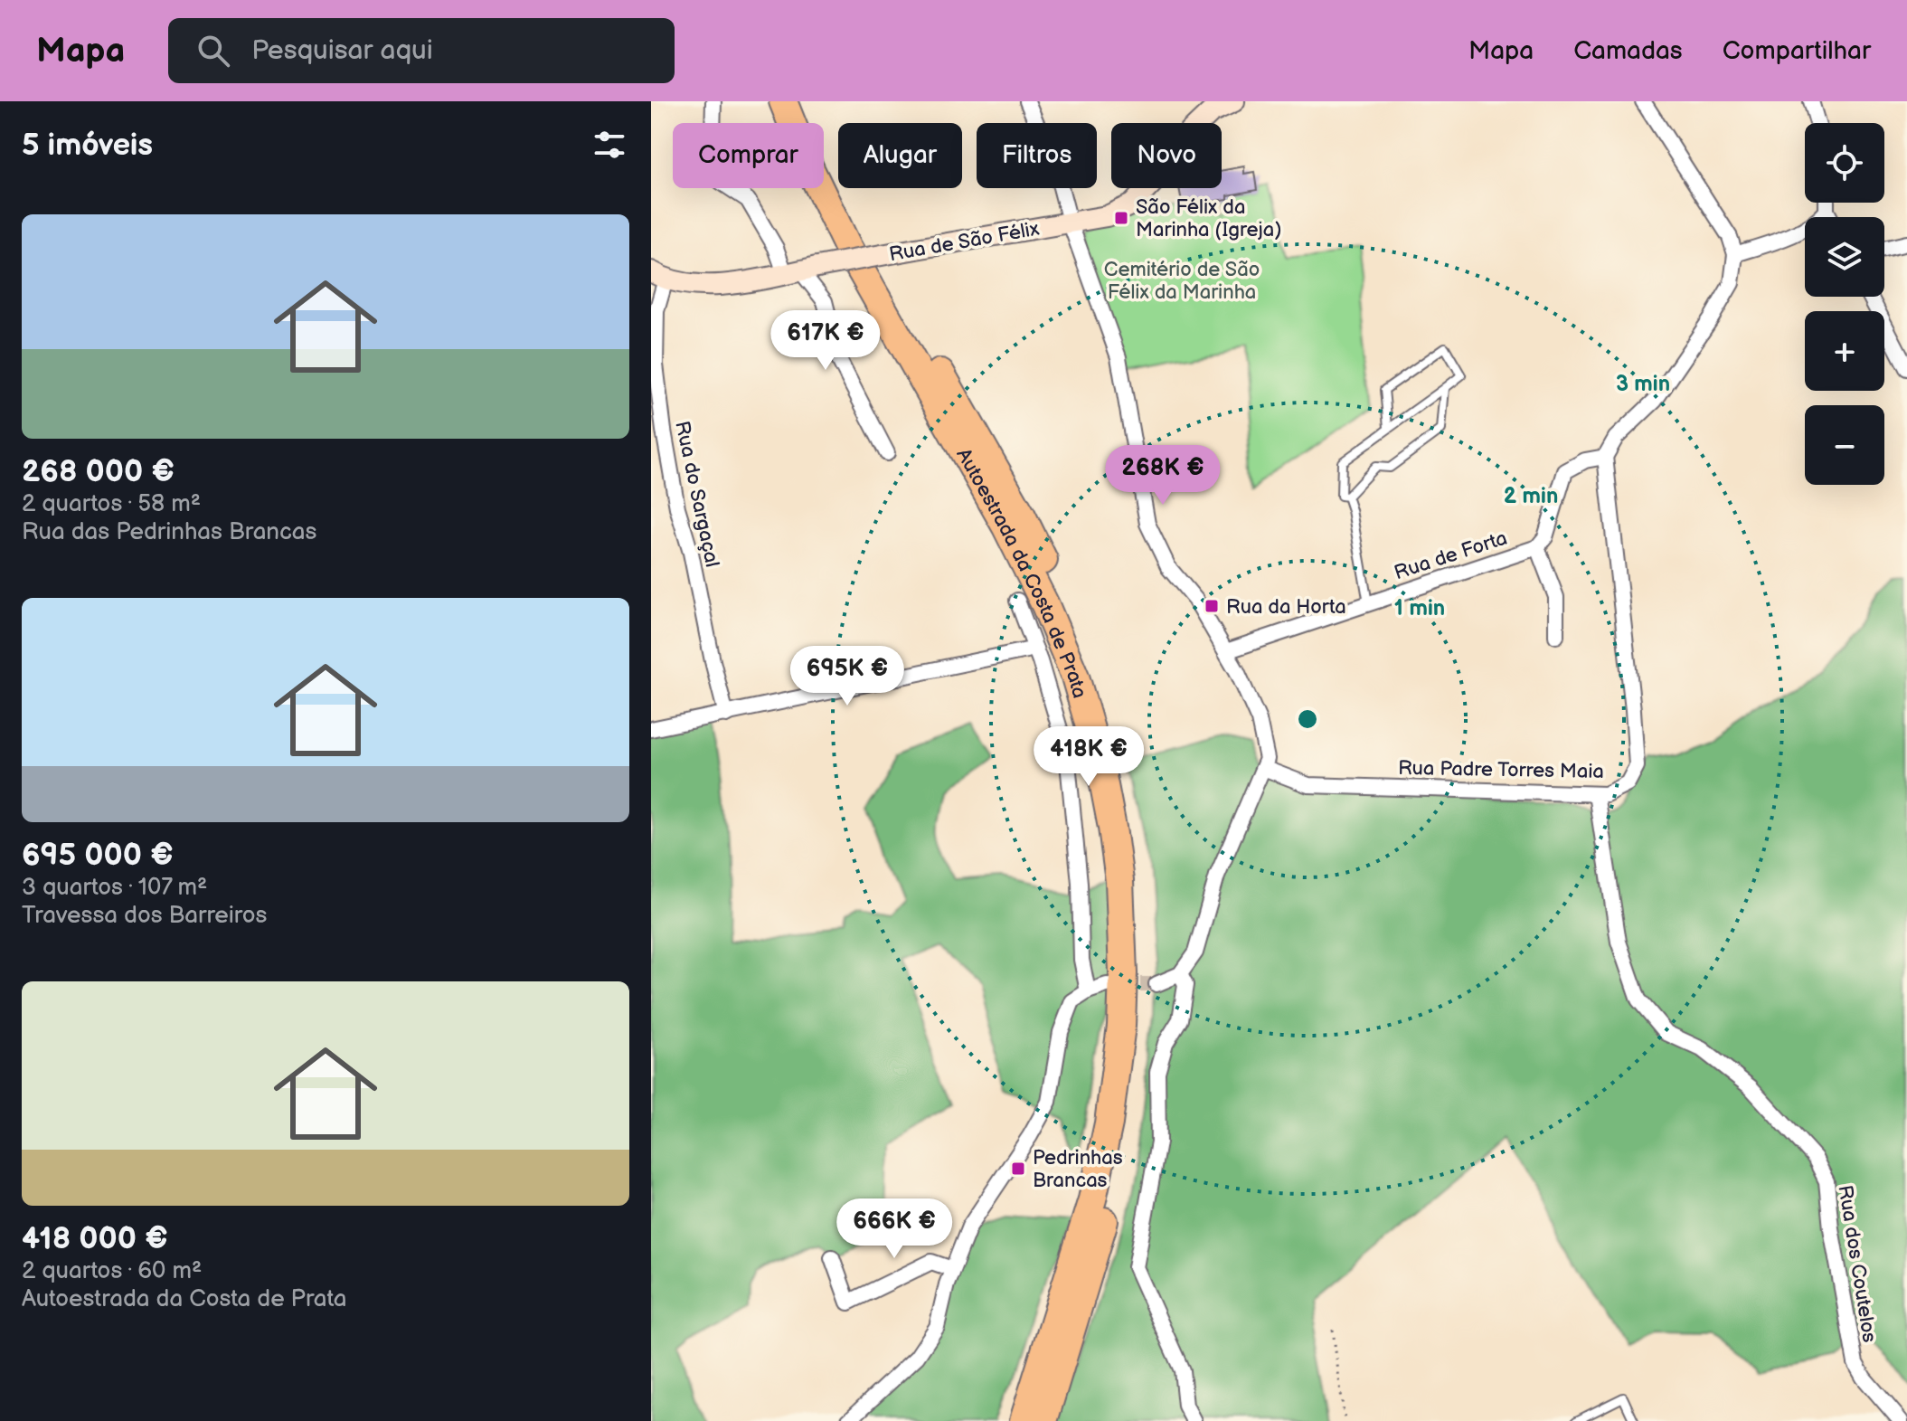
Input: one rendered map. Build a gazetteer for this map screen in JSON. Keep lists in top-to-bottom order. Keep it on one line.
{"streets":{"highway":["Autoestrada da Costa de Prata"],"main road":["Rua de São Félix"],"street":["Rua do Sargaçal","Rua de Forta","Rua Padre Torres Maia","Rua dos Coutelos"]},"crossings":[["Rua de São Félix","Rua do Sargaçal"],["Rua de Forta","Rua Padre Torres Maia"],["Rua Padre Torres Maia","Rua dos Coutelos"]],"parks":["Cemitério de São Félix da Marinha"],"places":{"transit":["São Félix da Marinha (Igreja)","Rua da Horta","Pedrinhas Brancas"]},"page":{"header":"Mapa","search":"Pesquisar aqui","nav":["Mapa","Camadas","Compartilhar"],"heading":"5 imóveis","map_buttons":["+","−"],"chip":["Comprar","Alugar","Filtros","Novo"],"list":[{"name":"268 000 €","note":"2 quartos · 58 m² · Rua das Pedrinhas Brancas"},{"name":"695 000 €","note":"3 quartos · 107 m² · Travessa dos Barreiros"},{"name":"418 000 €","note":"2 quartos · 60 m² · Autoestrada da Costa de Prata"}],"price":["617K €","268K €","695K €","418K €","666K €"]},"rings":["3 min","2 min","1 min"]}
